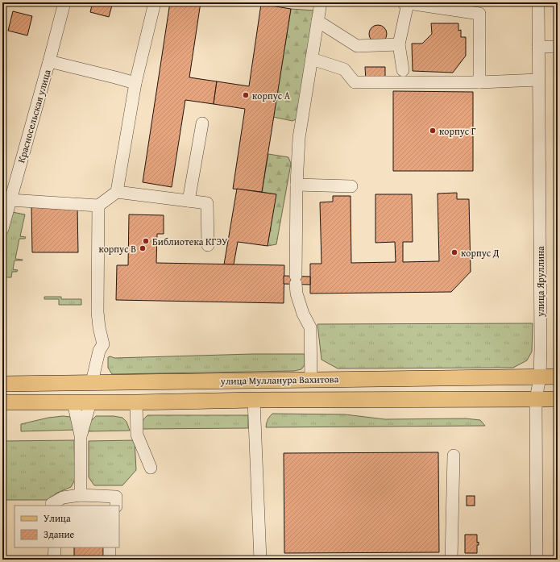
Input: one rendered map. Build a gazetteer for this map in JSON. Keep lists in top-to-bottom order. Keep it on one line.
{"streets":{"main road":["улица Мулланура Вахитова"],"street":["Красносельская улица","улица Яруллина"]},"crossings":[["улица Яруллина","улица Мулланура Вахитова"]],"places":["корпус А","корпус Г","Библиотека КГЭУ","корпус В","корпус Д"],"legend":["Улица","Здание"]}
